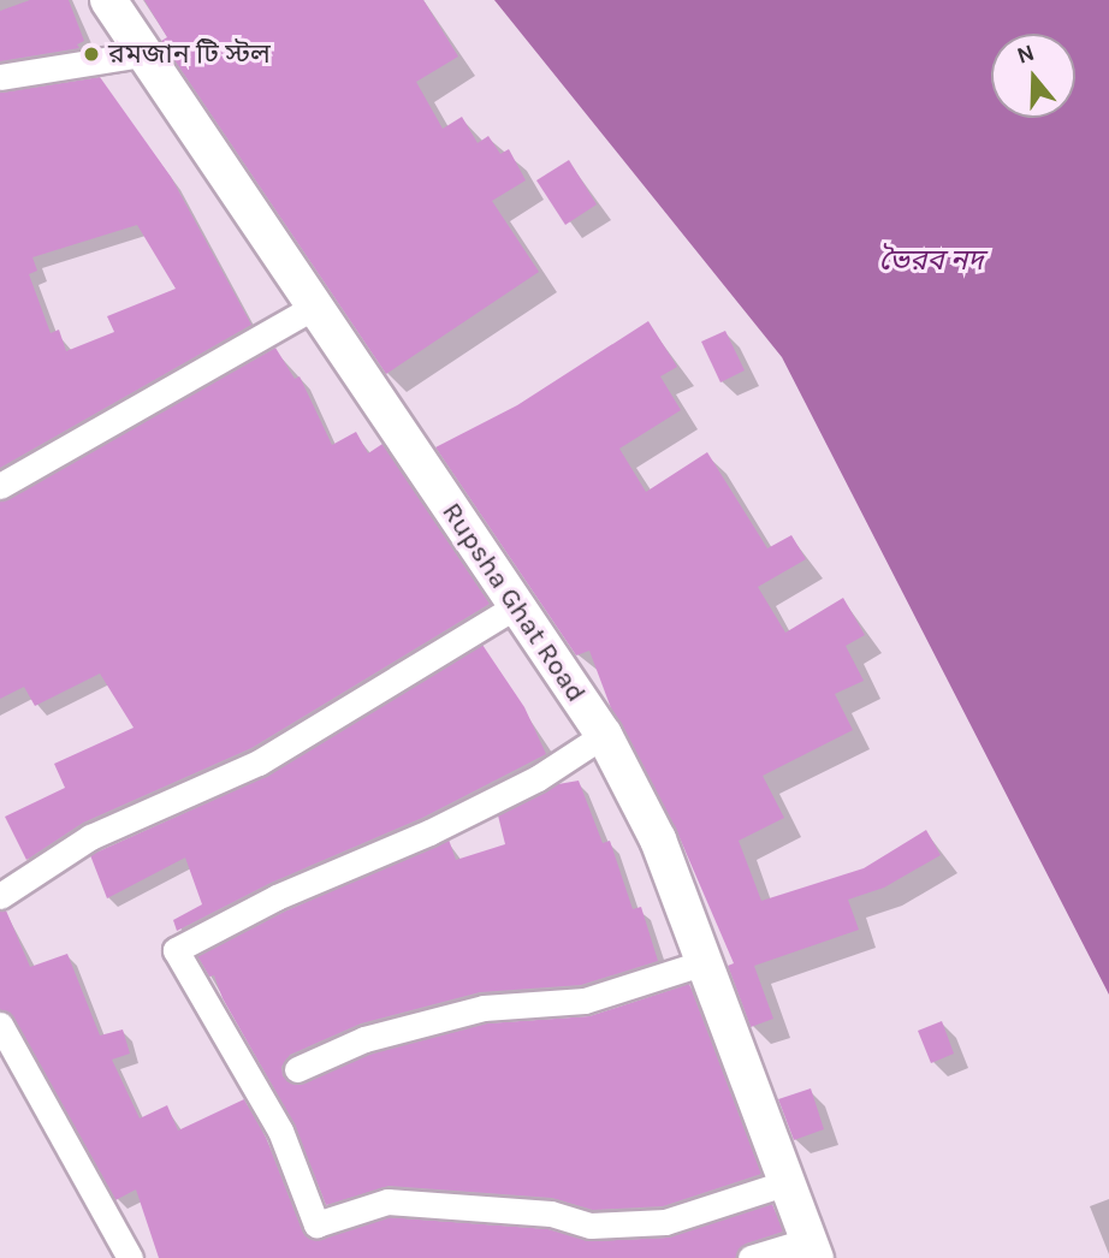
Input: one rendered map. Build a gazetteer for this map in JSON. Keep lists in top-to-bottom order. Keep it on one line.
{"streets":{"street":["Rupsha Ghat Road"]},"water":["ভৈরব নদ"],"places":["রমজান টি স্টল"],"north":"top"}
